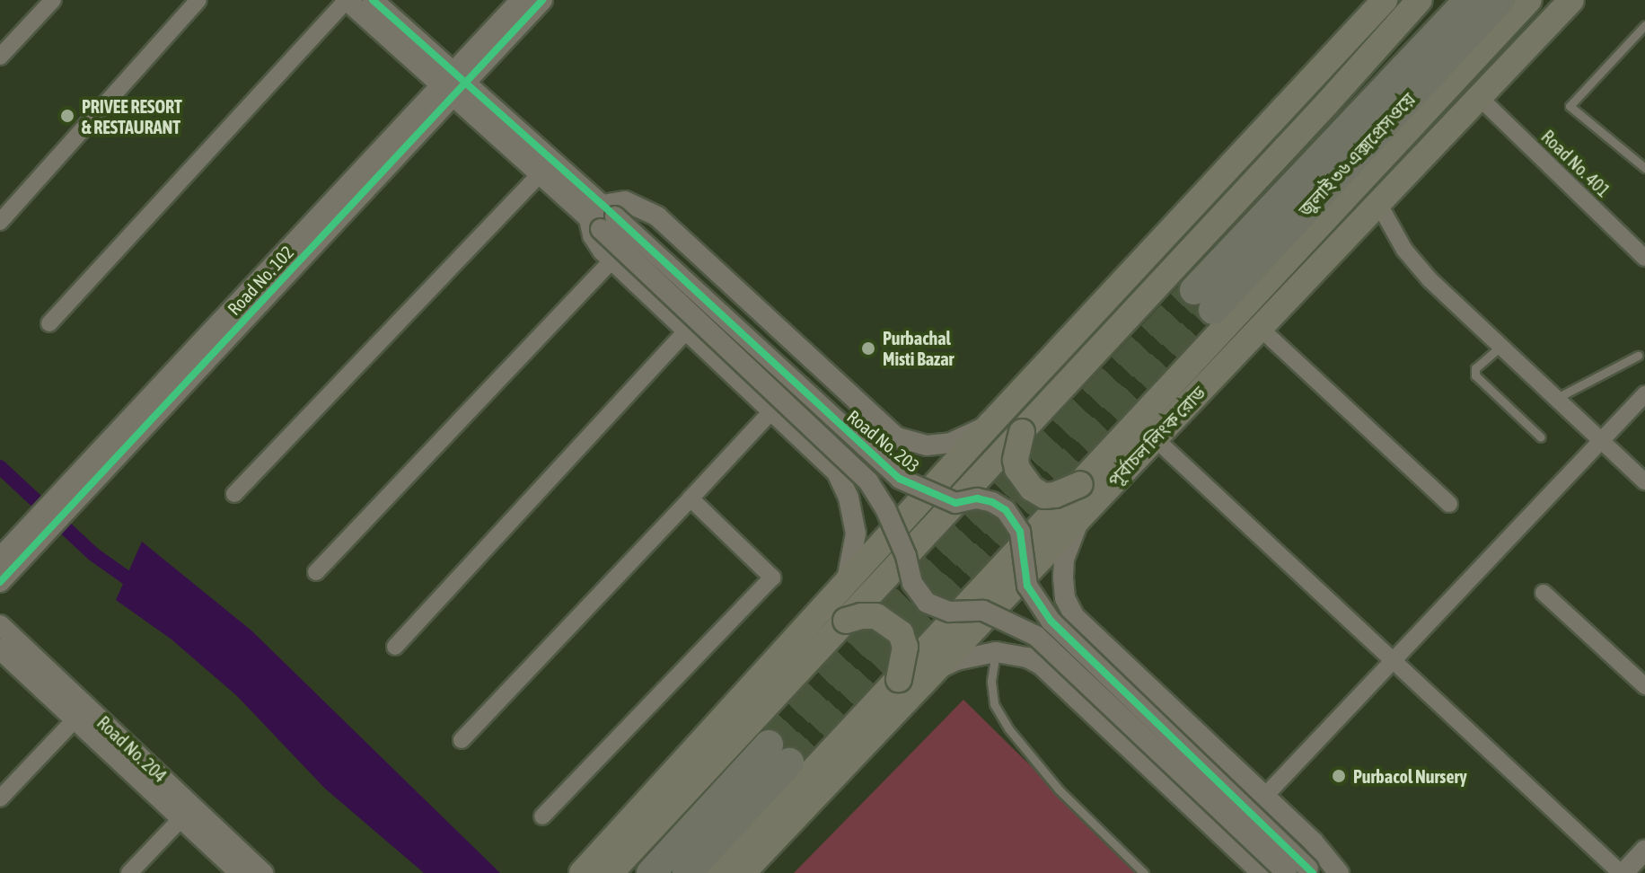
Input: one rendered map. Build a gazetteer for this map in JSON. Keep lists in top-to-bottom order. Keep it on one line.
{"streets":{"highway":["জুলাই ৩৬ এক্সপ্রেসওয়ে"],"main road":["পূর্বাচল লিংক রোড"],"street":["Road No. 401","Road No. 102","Road No. 203","Road No. 204"]},"crossings":[["Road No. 401","পূর্বাচল লিংক রোড"],["Road No. 102","Road No. 203"]],"places":["PRIVEE RESORT & RESTAURANT","Purbachal Misti Bazar","Purbacol Nursery"]}
